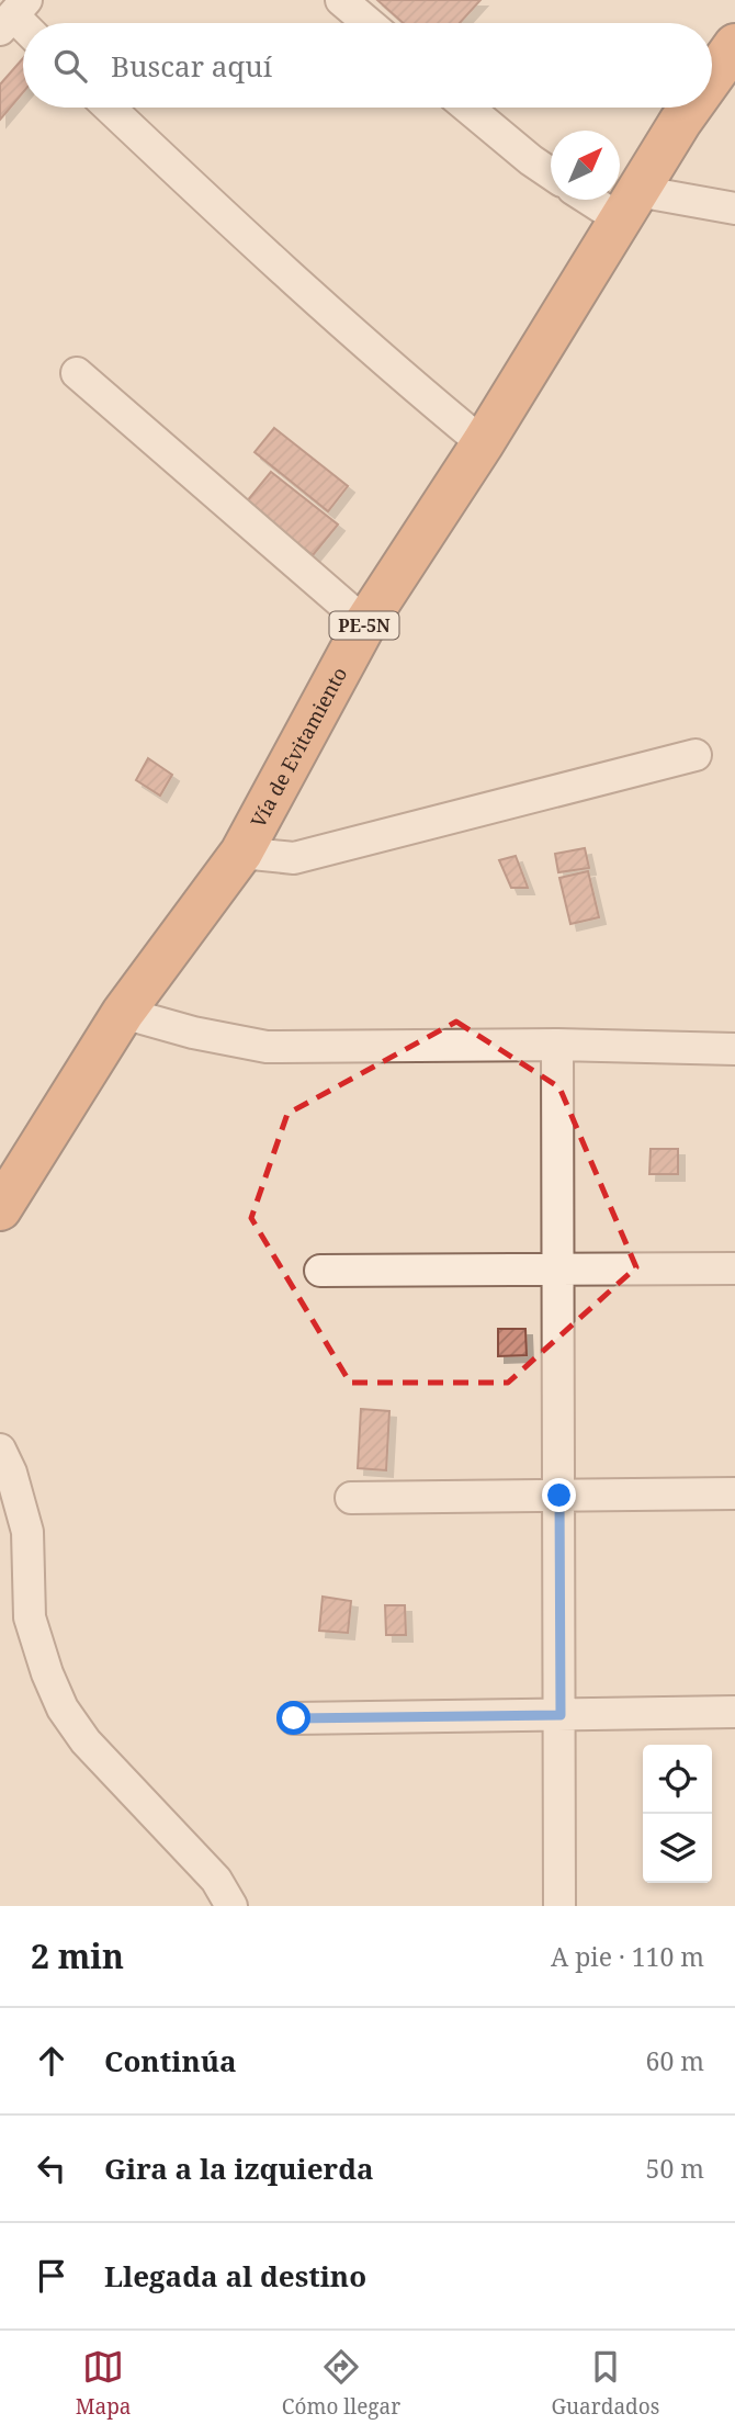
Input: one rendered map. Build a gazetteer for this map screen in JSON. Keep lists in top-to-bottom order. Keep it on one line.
{"streets":{"highway":["PE-5N","Vía de Evitamiento"]},"north":"top right","page":{"search":"Buscar aquí","heading":["2 min","A pie · 110 m"],"list":[["Continúa","60 m"],["Gira a la izquierda","50 m"],"Llegada al destino"],"nav":["Mapa","Cómo llegar","Guardados"]}}
